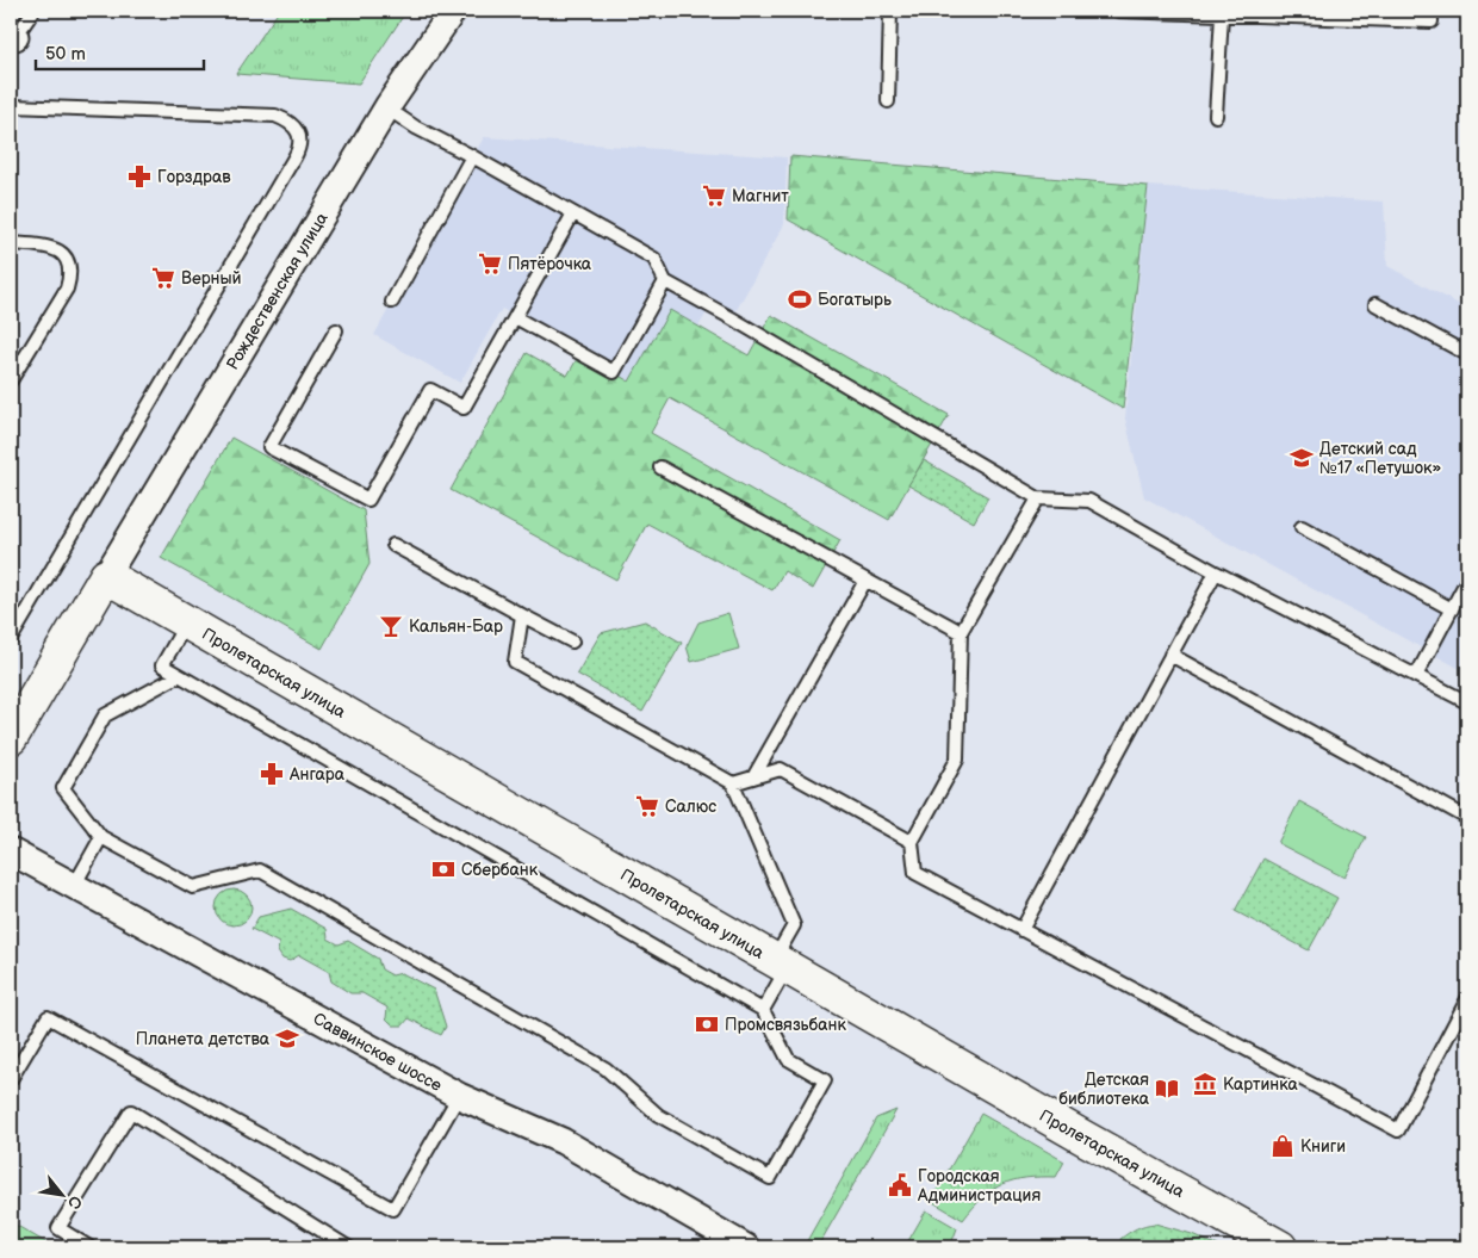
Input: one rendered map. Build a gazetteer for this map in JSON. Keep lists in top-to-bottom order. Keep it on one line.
{"streets":{"main road":["Пролетарская улица"],"street":["Рождественская улица","Саввинское шоссе"]},"crossings":[["Рождественская улица","Пролетарская улица"]],"places":{"pharmacy":["Горздрав","Ангара"],"supermarket":["Магнит","Пятёрочка","Верный","Салюс"],"sports":["Богатырь"],"school or university":["Детский сад №17 «Петушок»","Планета детства"],"bar":["Кальян-Бар"],"bank":["Сбербанк","Промсвязьбанк"],"museum":["Картинка"],"library":["Детская библиотека"],"shop":["Книги"],"public building":["Городская Администрация"]},"scale_bar":"50 m","north":"bottom right"}
